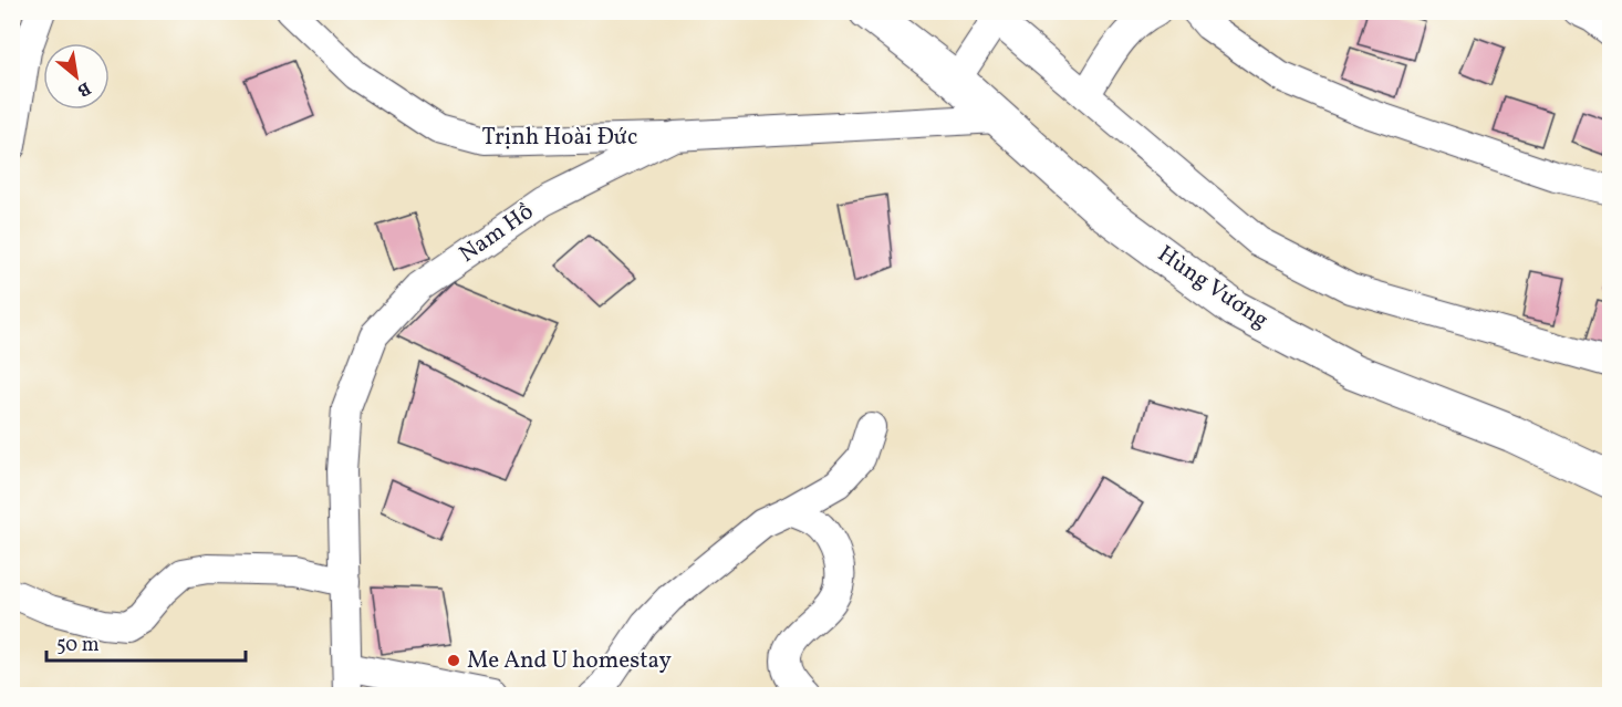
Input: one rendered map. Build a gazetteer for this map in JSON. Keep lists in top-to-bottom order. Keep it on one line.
{"streets":{"highway":["Hùng Vương"],"street":["Trịnh Hoài Đức","Nam Hồ"]},"crossings":[["Trịnh Hoài Đức","Nam Hồ"],["Nam Hồ","Hùng Vương"]],"places":["Me And U homestay"],"scale_bar":"50 m","north":"bottom right"}
